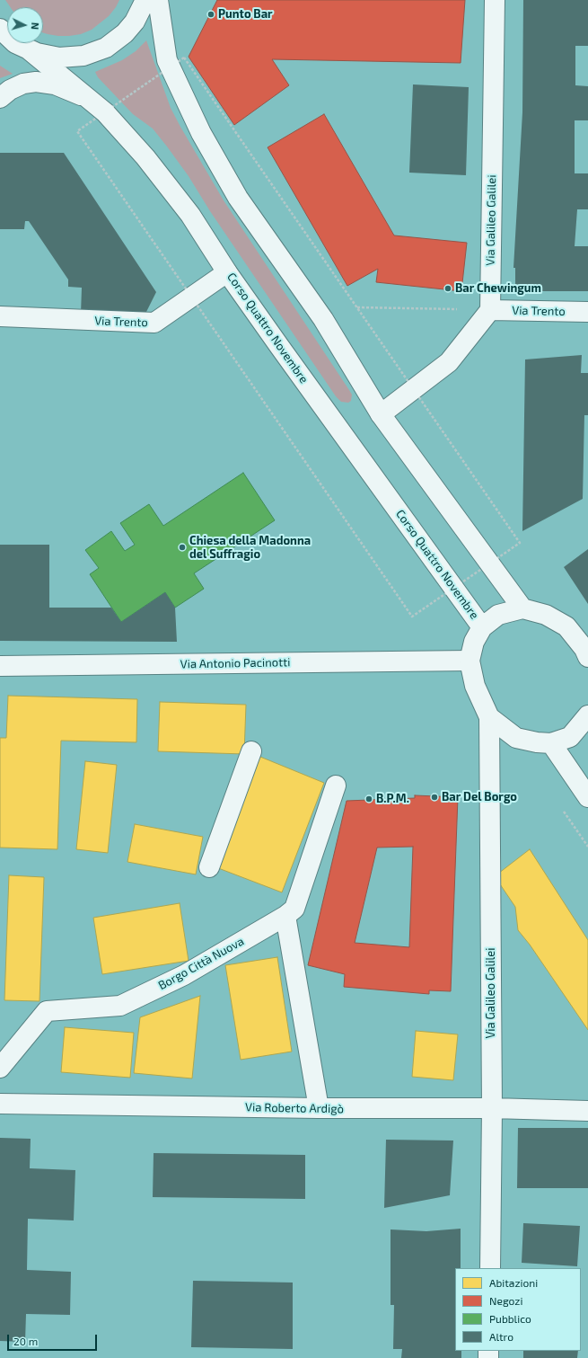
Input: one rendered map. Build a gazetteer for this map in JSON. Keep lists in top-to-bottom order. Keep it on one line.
{"streets":{"street":["Via Galileo Galilei","Via Trento","Corso Quattro Novembre","Via Antonio Pacinotti","Borgo Città Nuova","Via Roberto Ardigò"]},"crossings":[["Via Galileo Galilei","Via Trento"],["Via Galileo Galilei","Corso Quattro Novembre"],["Via Galileo Galilei","Via Roberto Ardigò"],["Via Trento","Corso Quattro Novembre"],["Corso Quattro Novembre","Via Antonio Pacinotti"]],"places":["Punto Bar","Bar Chewingum","Chiesa della Madonna del Suffragio","Bar Del Borgo","B.P.M."],"legend":["Abitazioni","Negozi","Pubblico","Altro"],"scale_bar":"20 m","north":"right"}
